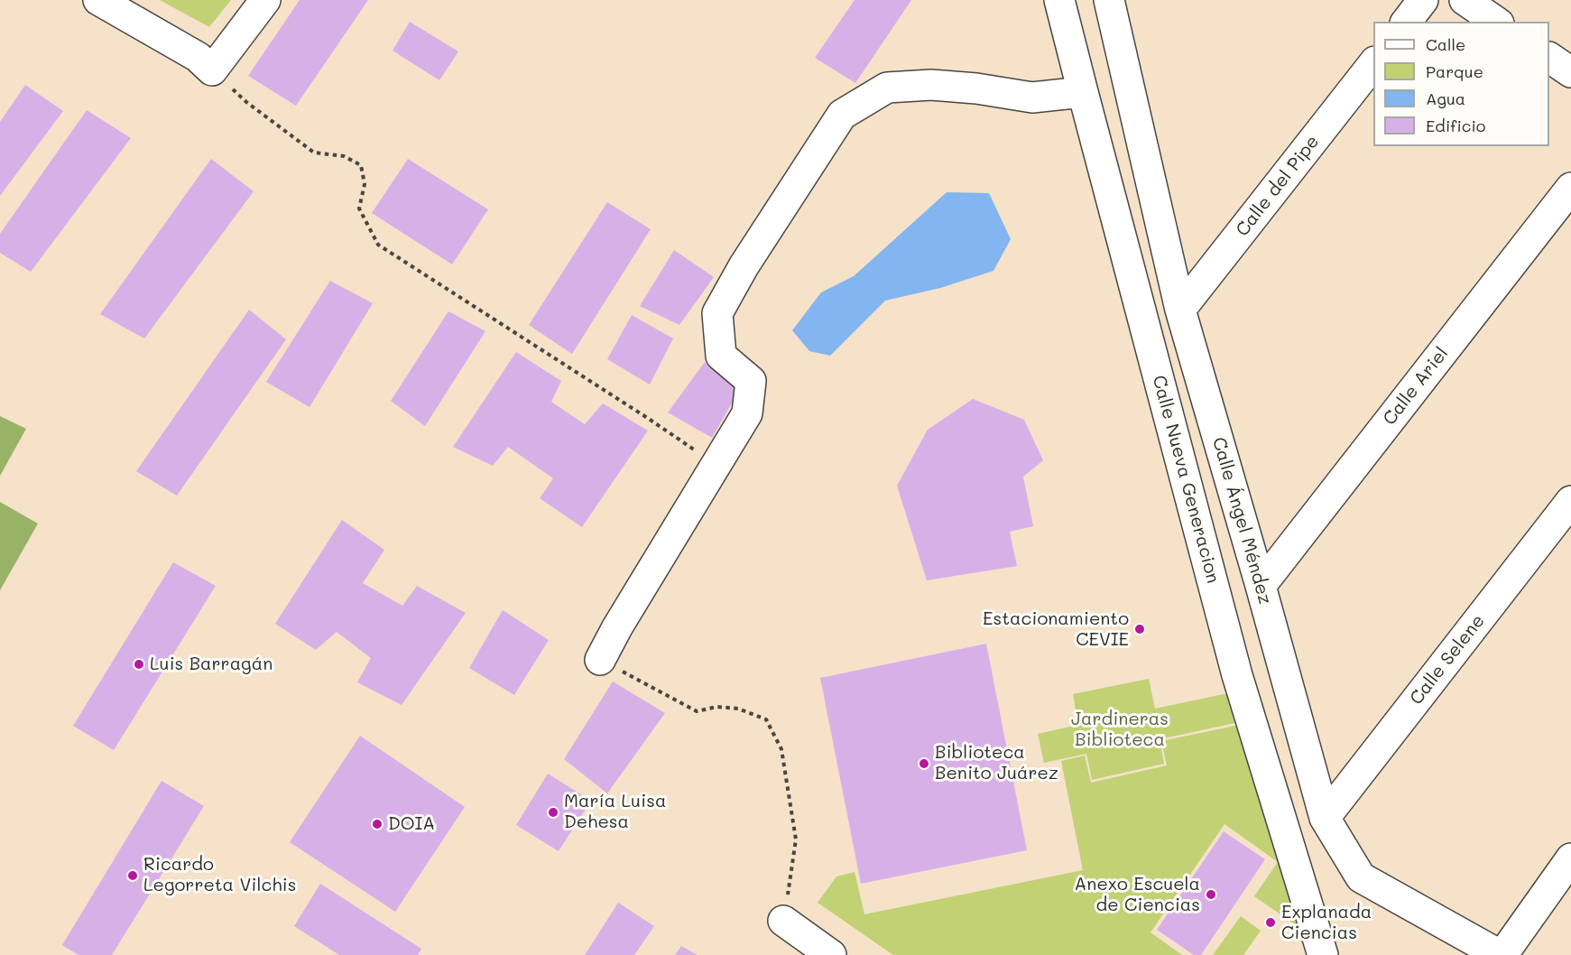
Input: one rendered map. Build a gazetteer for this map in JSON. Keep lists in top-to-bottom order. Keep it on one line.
{"streets":{"street":["Calle del Pipe","Calle Ariel","Calle Nueva Generacion","Calle Ángel Méndez","Calle Selene"]},"crossings":[["Calle del Pipe","Calle Ángel Méndez"],["Calle Ariel","Calle Ángel Méndez"],["Calle Ángel Méndez","Calle Selene"]],"parks":["Jardineras Biblioteca"],"places":["Estacionamiento CEVIE","Luis Barragán","Biblioteca Benito Juárez","María Luisa Dehesa","DOIA","Ricardo Legorreta Vilchis","Anexo Escuela de Ciencias","Explanada Ciencias"],"legend":["Calle","Parque","Agua","Edificio"]}
